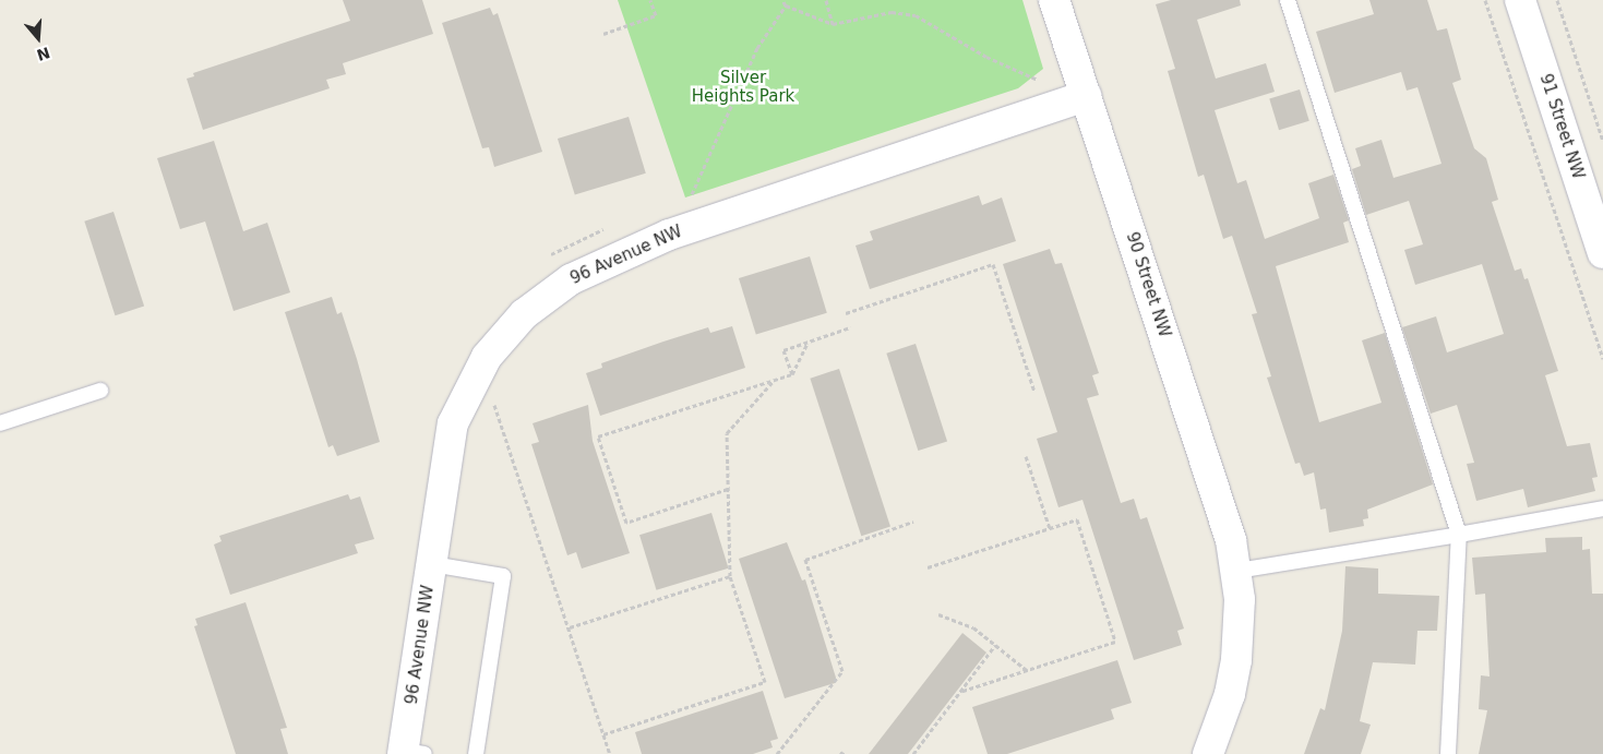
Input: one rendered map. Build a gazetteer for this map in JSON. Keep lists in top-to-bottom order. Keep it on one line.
{"streets":{"street":["91 Street NW","96 Avenue NW","90 Street NW"]},"crossings":[["96 Avenue NW","90 Street NW"]],"parks":["Silver Heights Park"],"north":"bottom"}
